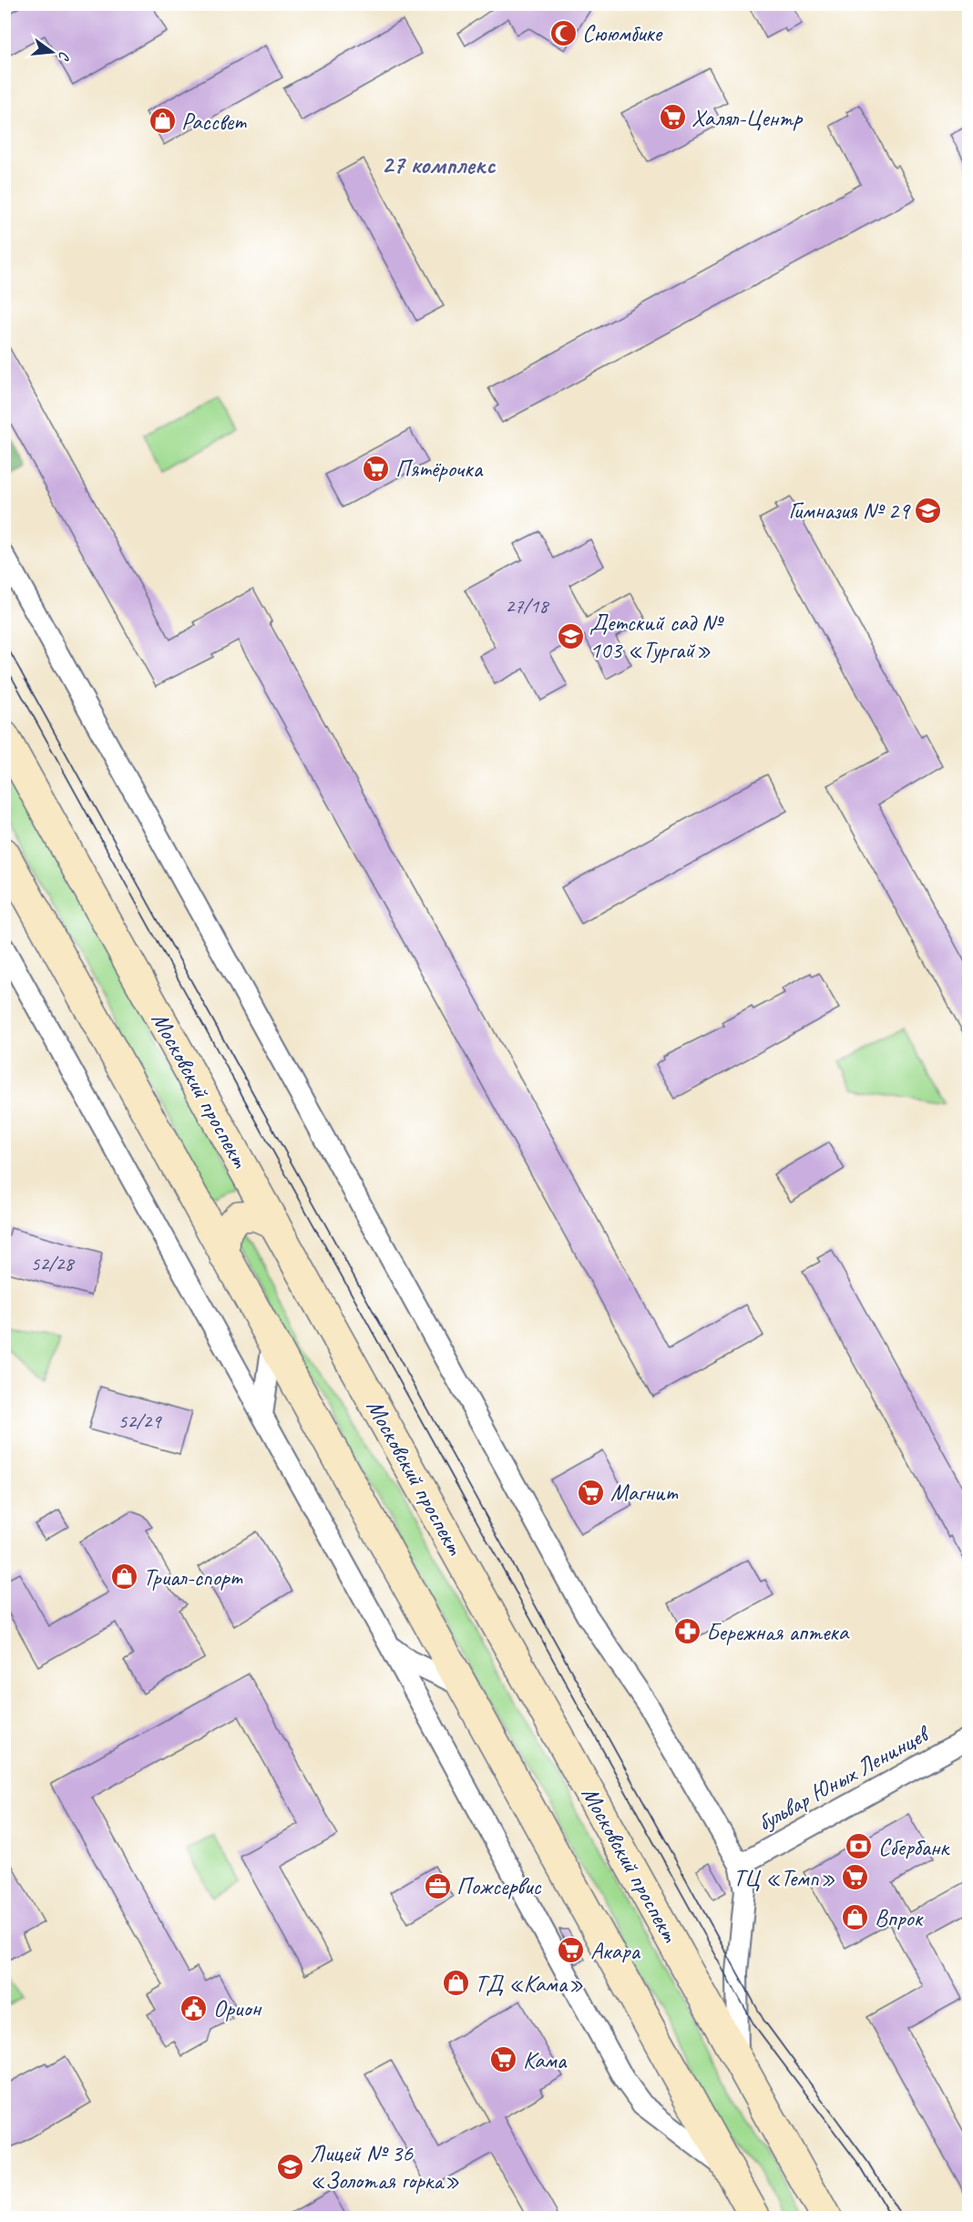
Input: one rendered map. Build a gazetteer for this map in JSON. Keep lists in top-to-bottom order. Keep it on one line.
{"streets":{"main road":["Московский проспект"],"street":["бульвар Юных Ленинцев"]},"districts":["27 комплекс"],"places":{"mosque":["Сююмбике"],"supermarket":["Халял-Центр","Пятёрочка","Магнит","ТЦ «Темп»","Акара","Кама"],"shop":["Рассвет","Триал-спорт","Впрок","ТД «Кама»"],"school or university":["Гимназия № 29","Детский сад № 103 «Тургай»","Лицей № 36 «Золотая горка»"],"pharmacy":["Бережная аптека"],"bank":["Сбербанк"],"office":["Пожсервис"],"public building":["Орион"]},"house_numbers":["27/18","52/28","52/29"],"north":"right"}
